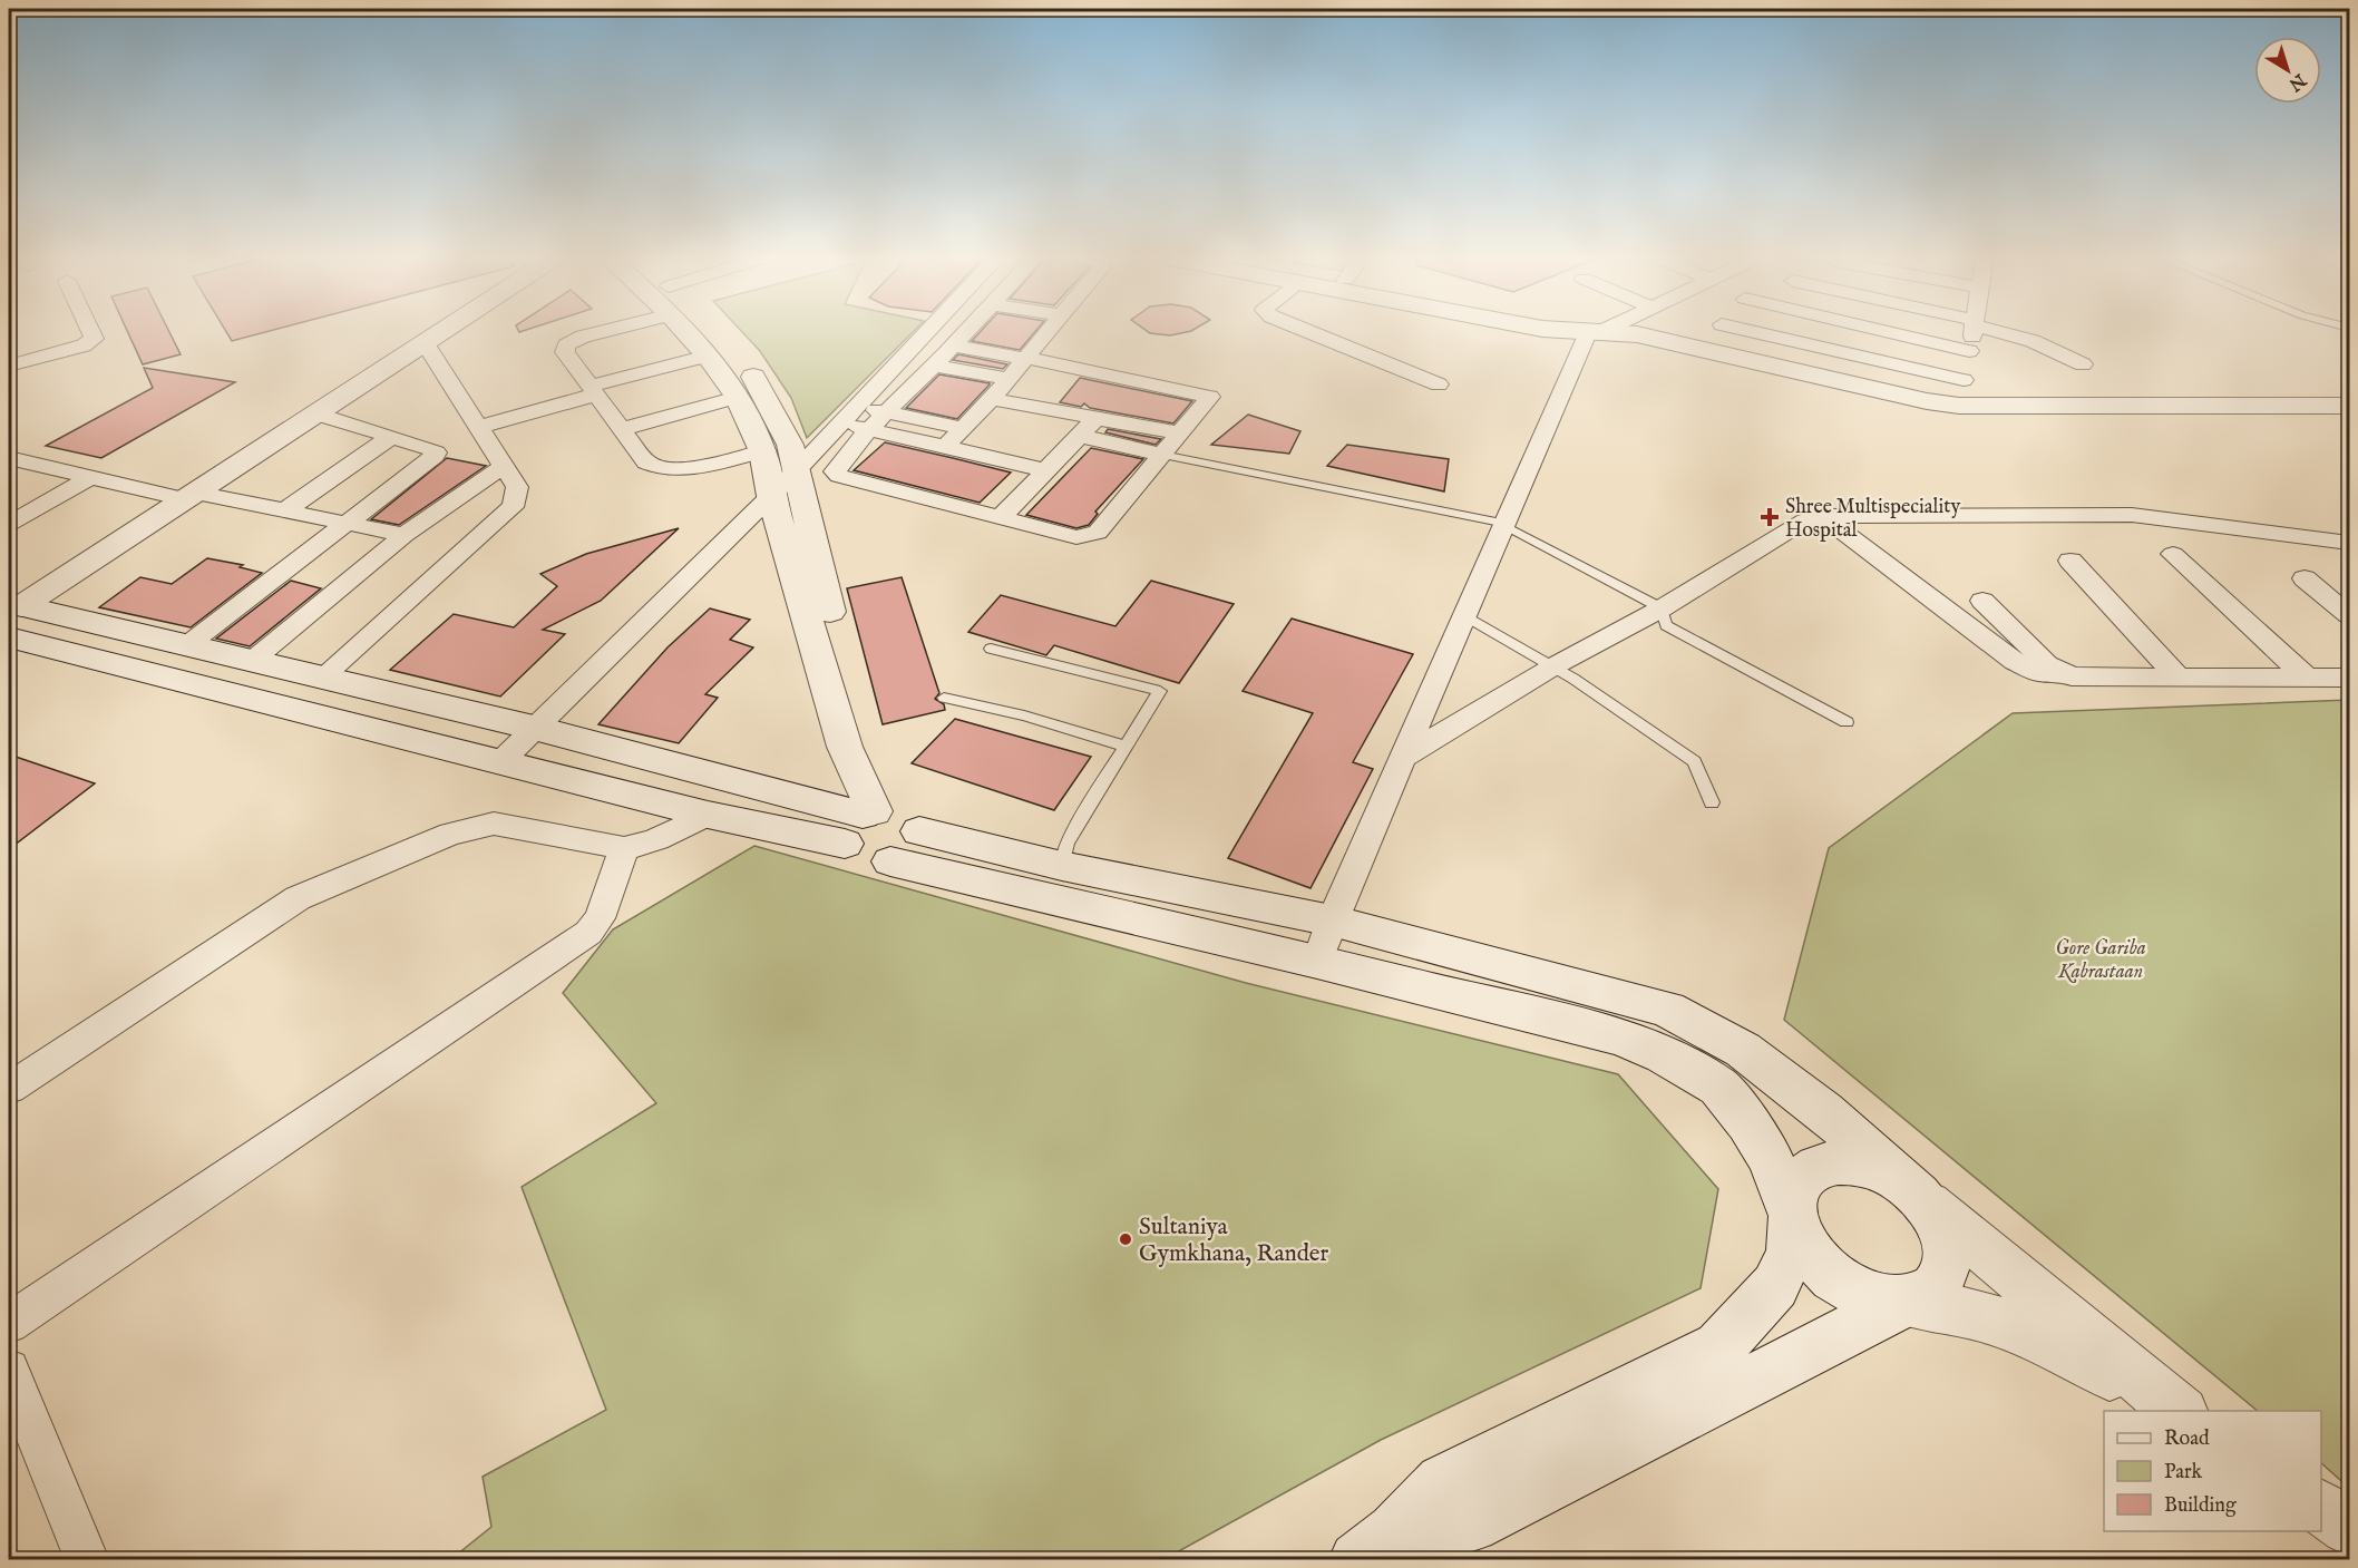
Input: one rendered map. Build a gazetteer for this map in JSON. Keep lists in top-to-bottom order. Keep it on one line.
{"parks":["Gore Gariba Kabrastaan"],"places":{"health":["Shree Multispeciality Hospital"],"other":["Sultaniya Gymkhana, Rander"]},"legend":["Road","Park","Building"],"north":"bottom right"}
